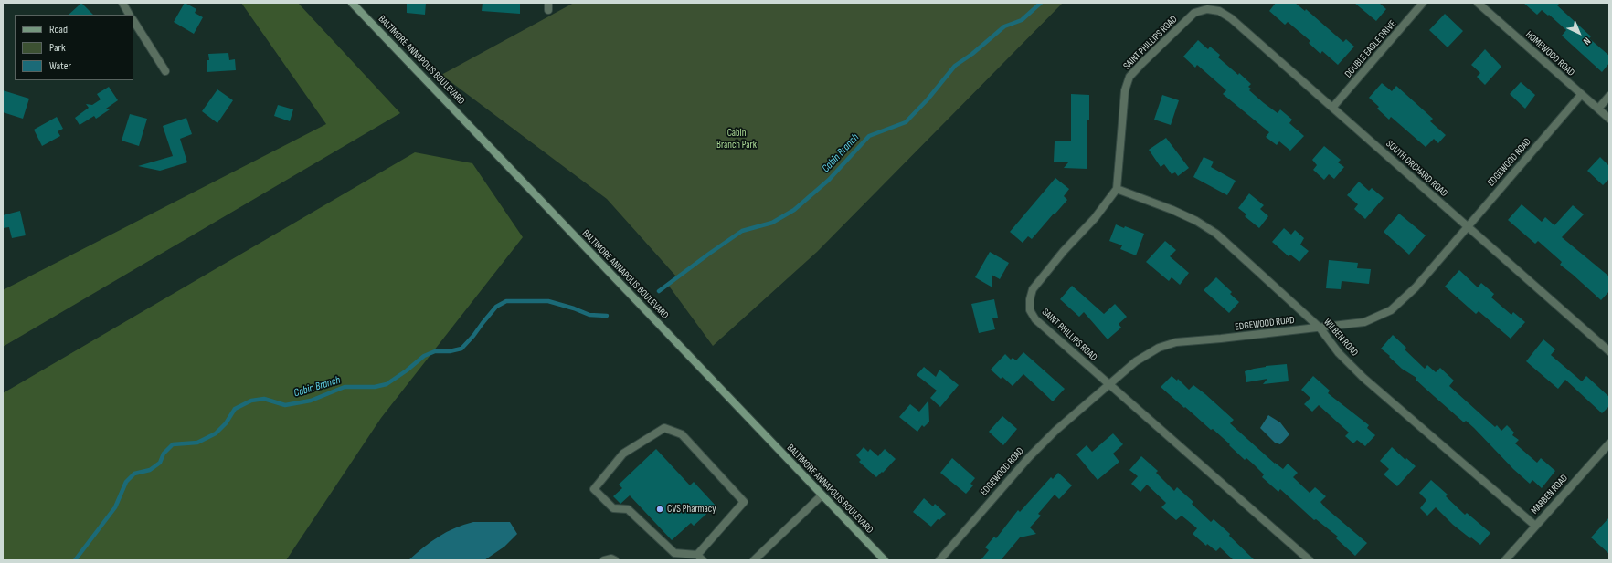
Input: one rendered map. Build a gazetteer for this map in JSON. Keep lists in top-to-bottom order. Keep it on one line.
{"streets":{"main road":["BALTIMORE ANNAPOLIS BOULEVARD"],"street":["SAINT PHILLIPS ROAD","DOUBLE EAGLE DRIVE","HOMEWOOD ROAD","EDGEWOOD ROAD","SOUTH ORCHARD ROAD","WILBEN ROAD","MARBEN ROAD"]},"crossings":[["SAINT PHILLIPS ROAD","EDGEWOOD ROAD"],["SAINT PHILLIPS ROAD","SOUTH ORCHARD ROAD"],["SAINT PHILLIPS ROAD","WILBEN ROAD"],["DOUBLE EAGLE DRIVE","SOUTH ORCHARD ROAD"],["HOMEWOOD ROAD","EDGEWOOD ROAD"],["EDGEWOOD ROAD","SOUTH ORCHARD ROAD"],["EDGEWOOD ROAD","WILBEN ROAD"],["WILBEN ROAD","MARBEN ROAD"]],"water":["Cabin Branch"],"parks":["Cabin Branch Park"],"places":["CVS Pharmacy"],"legend":["Road","Park","Water"],"north":"bottom right"}
